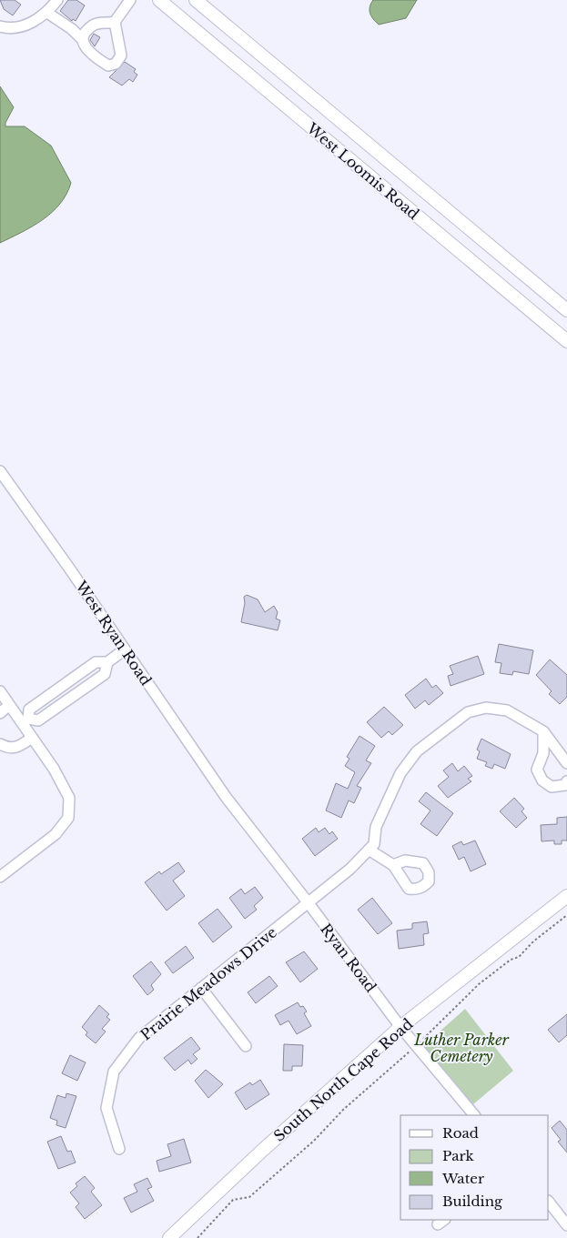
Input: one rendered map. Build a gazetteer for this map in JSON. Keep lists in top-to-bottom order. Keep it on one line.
{"streets":{"main road":["West Loomis Road","South North Cape Road"],"street":["West Ryan Road","Ryan Road","Prairie Meadows Drive"]},"crossings":[["West Ryan Road","Ryan Road"],["Ryan Road","Prairie Meadows Drive"],["Ryan Road","South North Cape Road"]],"parks":["Luther Parker Cemetery"],"legend":["Road","Park","Water","Building"]}
